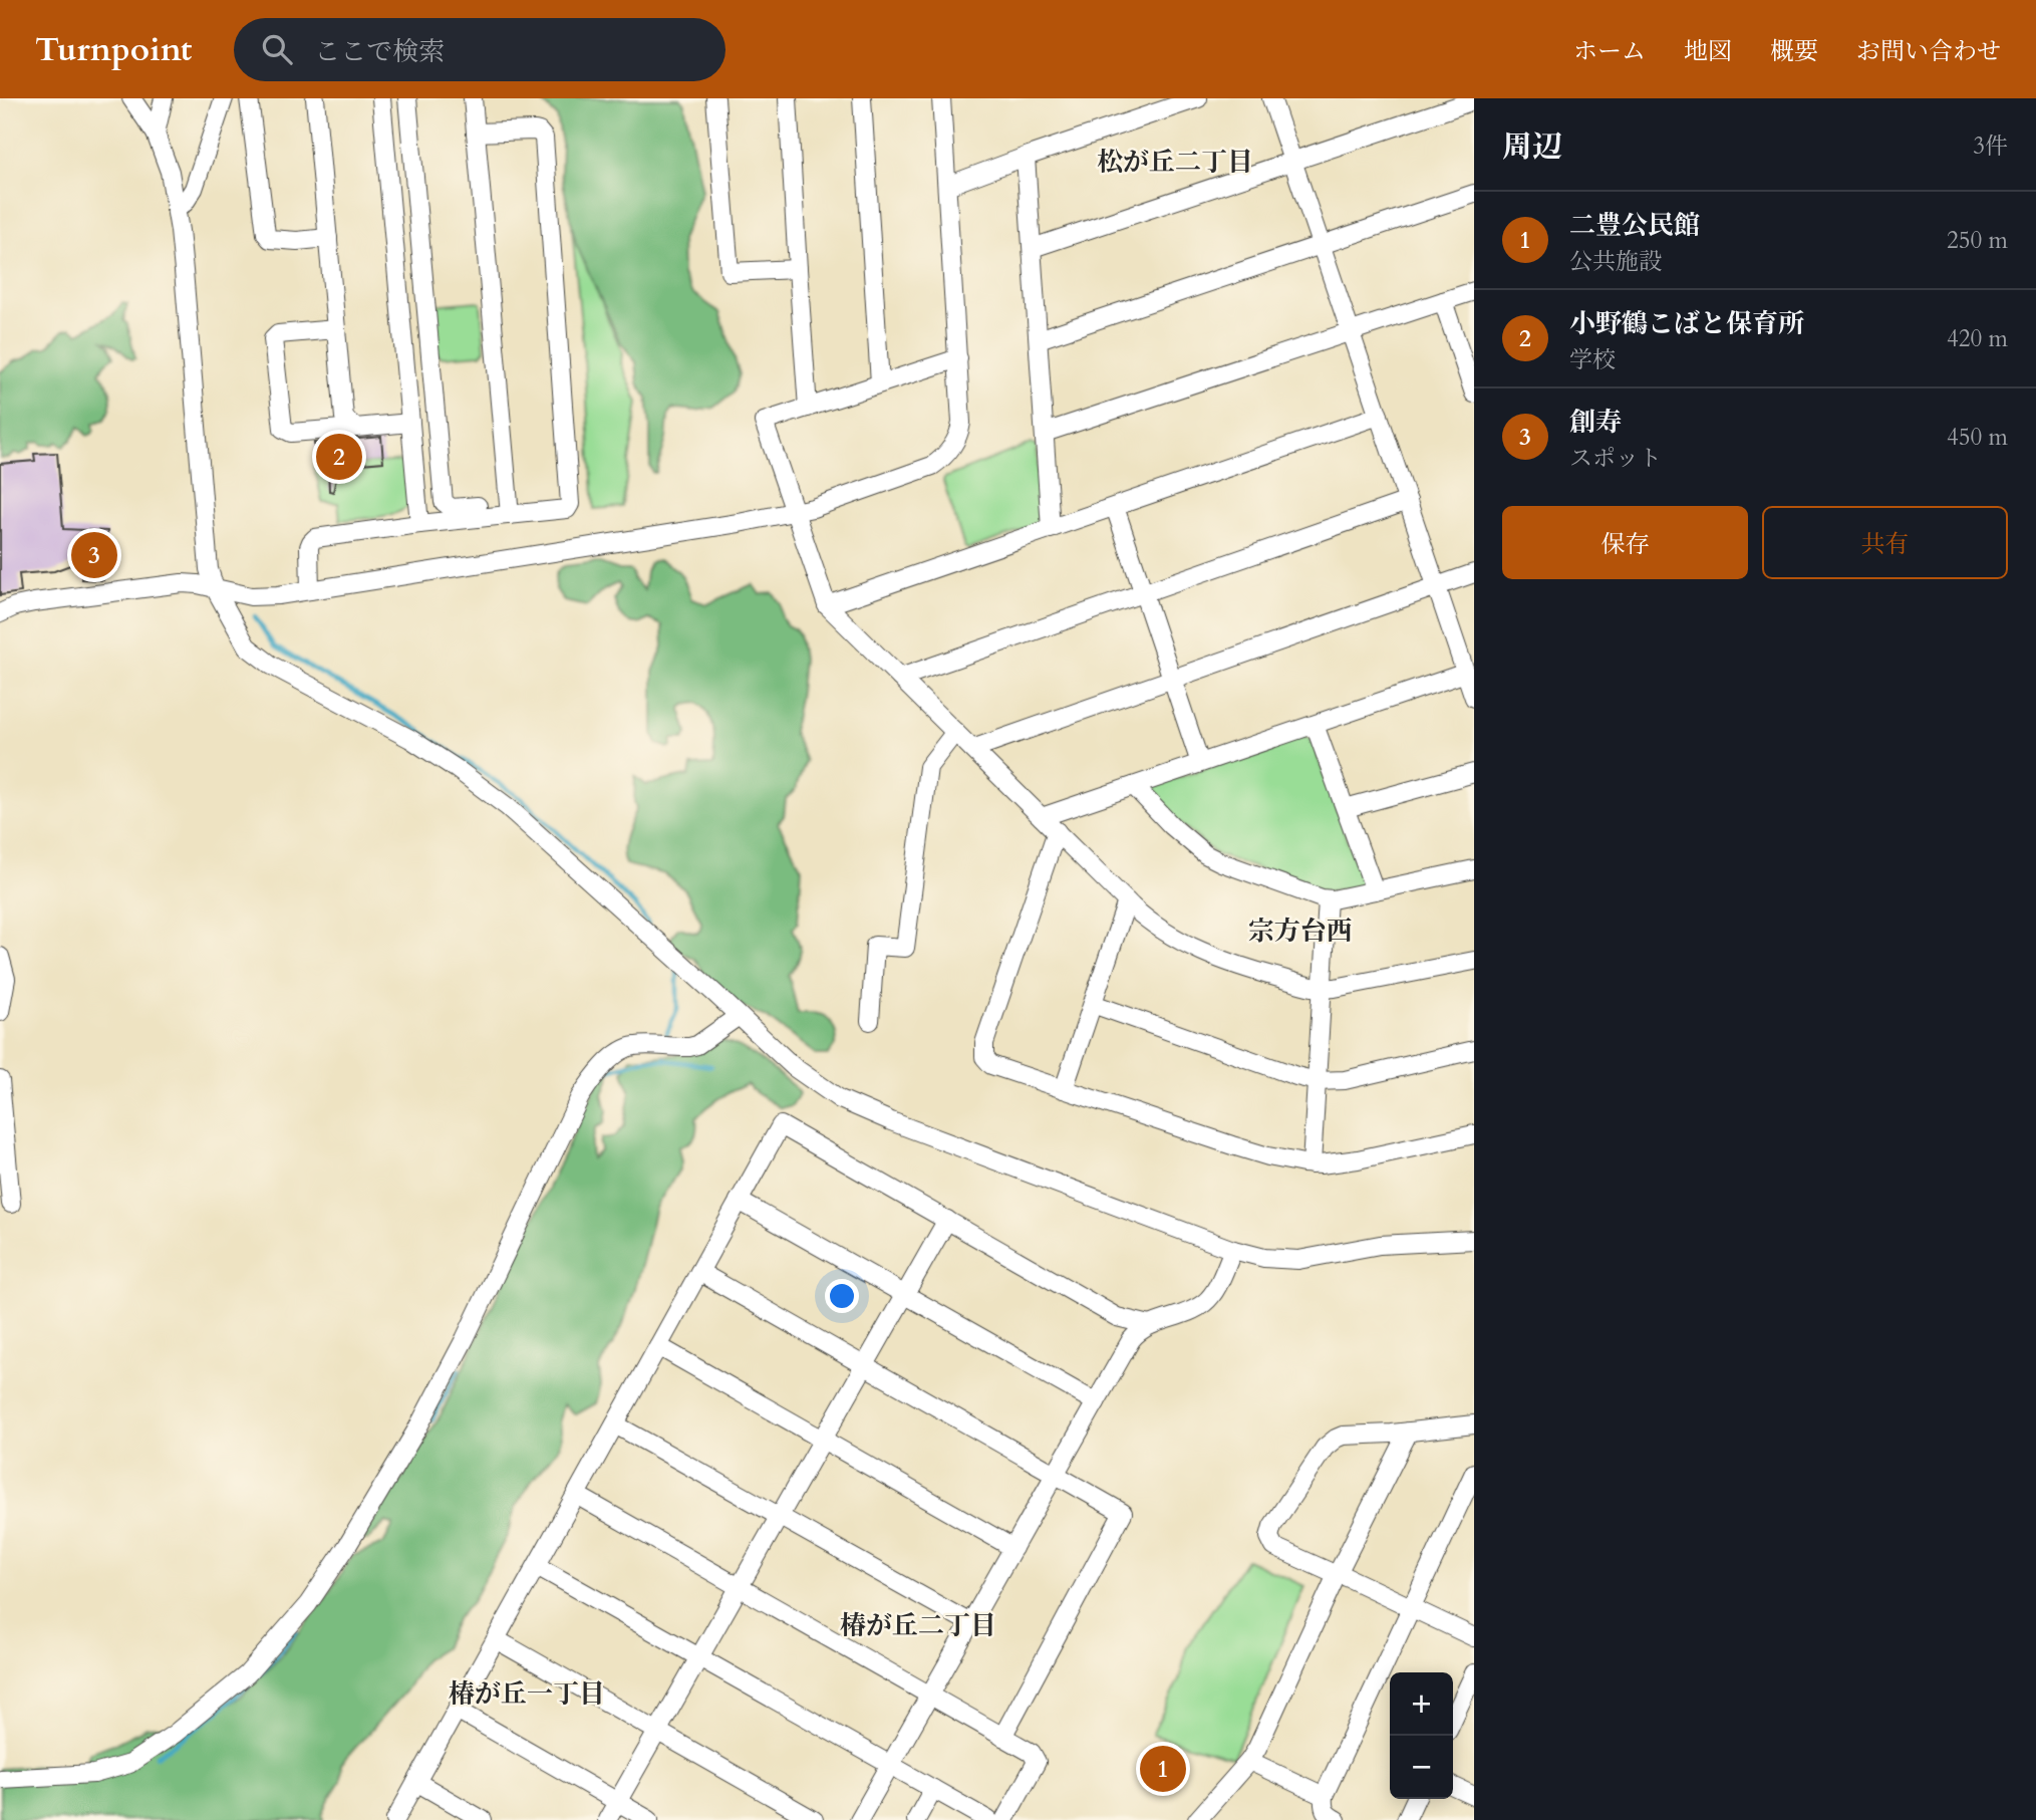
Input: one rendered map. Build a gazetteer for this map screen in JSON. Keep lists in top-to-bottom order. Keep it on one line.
{"districts":["松が丘二丁目","宗方台西","椿が丘二丁目","椿が丘一丁目"],"page":{"header":"Turnpoint","search":"ここで検索","nav":["ホーム","地図","概要","お問い合わせ"],"heading":["周辺","3件"],"list":[{"mark":"1","name":"二豊公民館","note":"公共施設","value":"250 m"},{"mark":"2","name":"小野鶴こばと保育所","note":"学校","value":"420 m"},{"mark":"3","name":"創寿","note":"スポット","value":"450 m"}],"pins":["2","3","1"],"buttons":["保存","共有"],"map_buttons":["+","−"]}}
